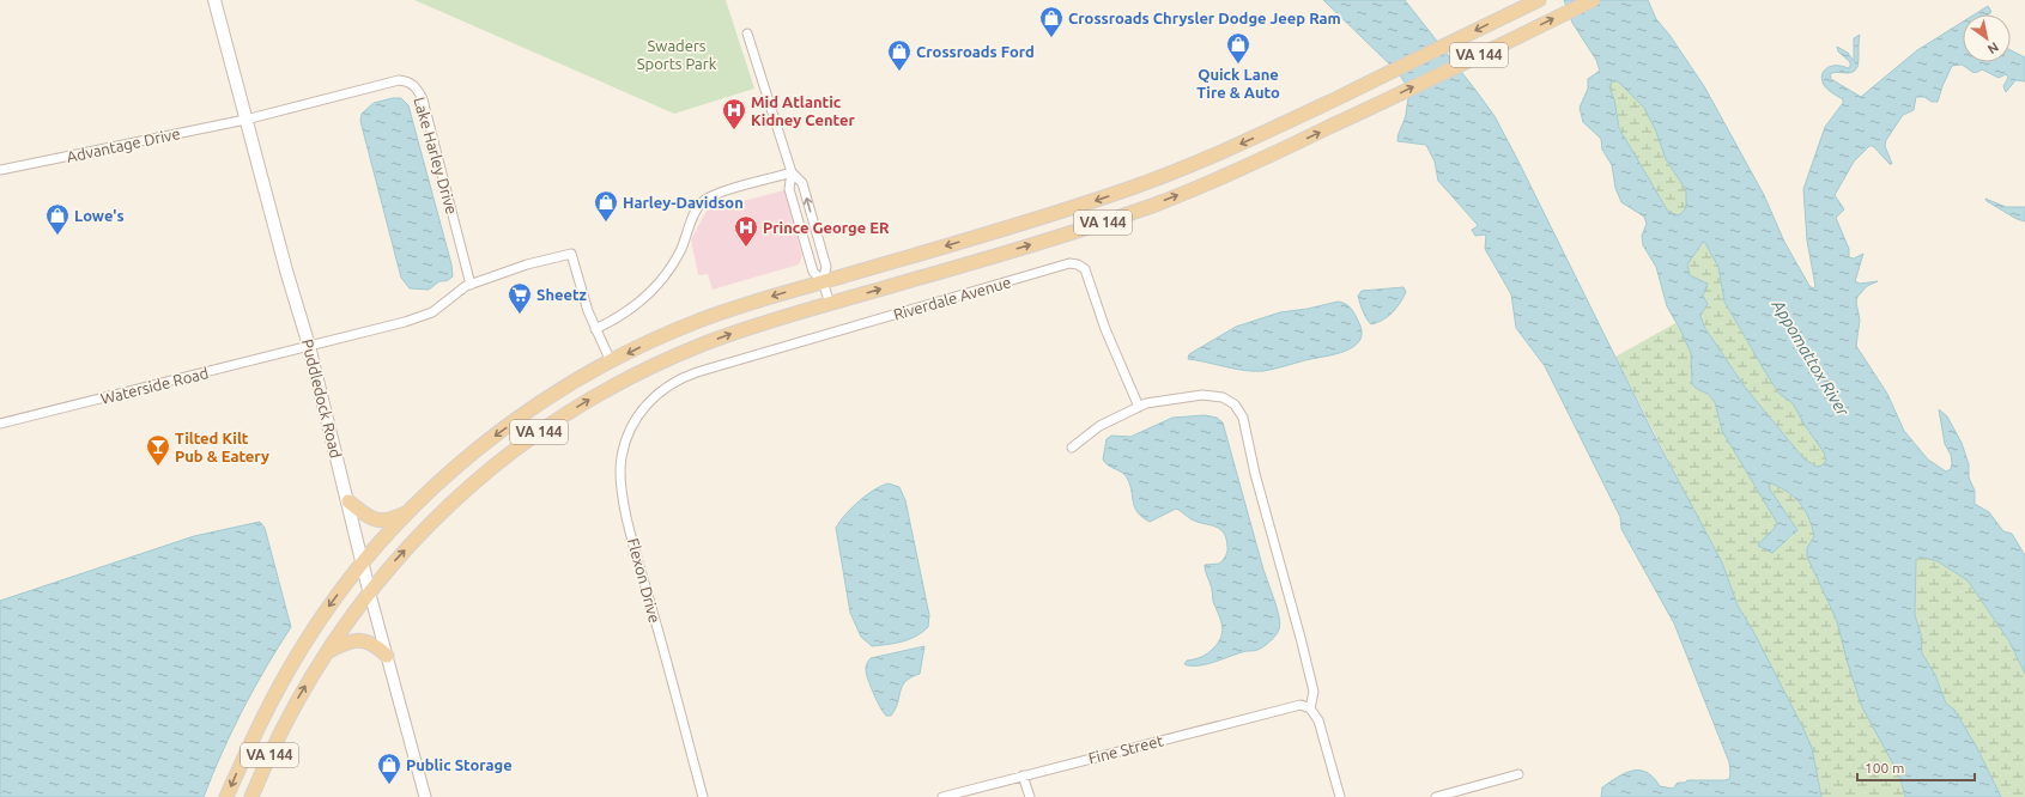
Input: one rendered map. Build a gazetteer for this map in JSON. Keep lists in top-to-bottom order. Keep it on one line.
{"streets":{"main road":["VA 144","Puddledock Road"],"street":["Advantage Drive","Lake Harley Drive","Riverdale Avenue","Waterside Road","Flexon Drive","Fine Street"]},"crossings":[["VA 144","Puddledock Road"],["Advantage Drive","Lake Harley Drive"],["Advantage Drive","Puddledock Road"],["Lake Harley Drive","Waterside Road"],["Lake Harley Drive","Puddledock Road"],["Riverdale Avenue","Flexon Drive"],["Waterside Road","Puddledock Road"]],"water":["Appomattox River"],"parks":["Swaders Sports Park"],"places":{"shop":["Crossroads Chrysler Dodge Jeep Ram","Quick Lane Tire & Auto","Crossroads Ford","Harley-Davidson","Lowe's","Public Storage"],"hospital":["Mid Atlantic Kidney Center","Prince George ER"],"supermarket":["Sheetz"],"bar":["Tilted Kilt Pub & Eatery"]},"scale_bar":"100 m","north":"bottom right"}
